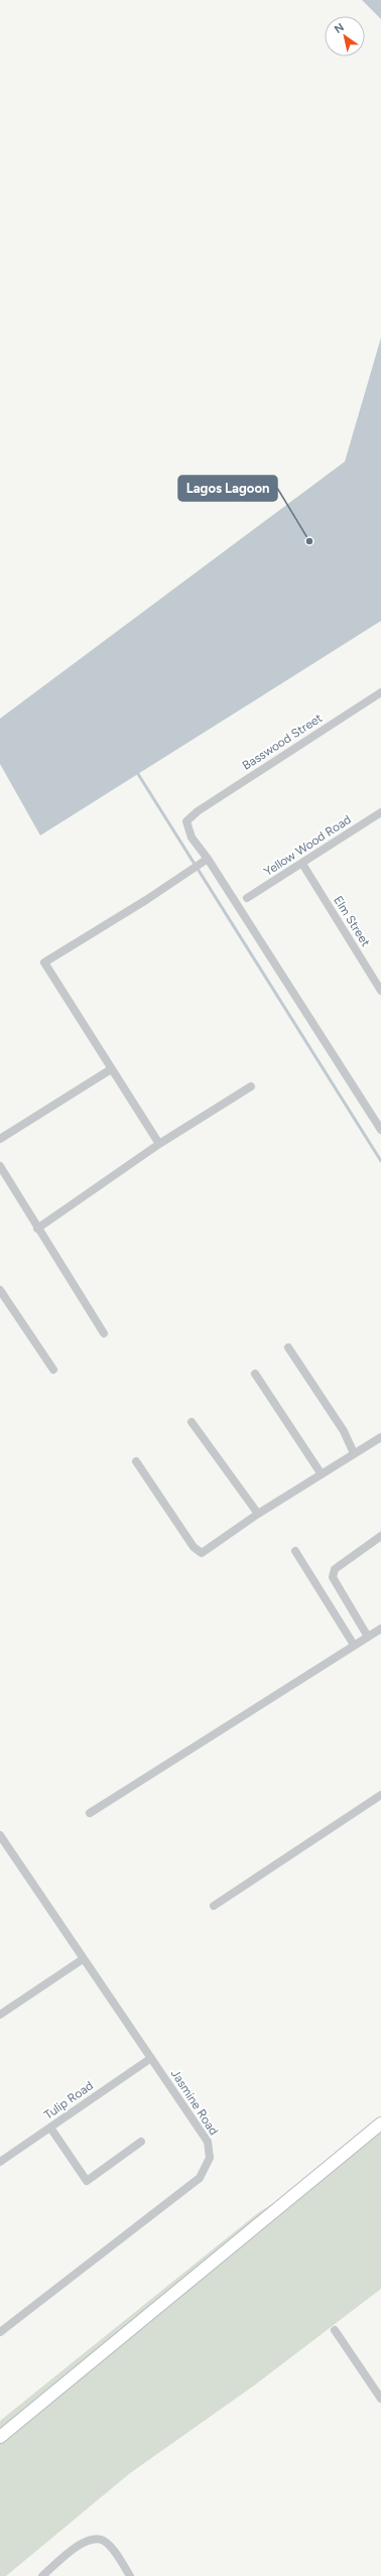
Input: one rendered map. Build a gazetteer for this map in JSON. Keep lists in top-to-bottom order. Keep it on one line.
{"streets":{"street":["Basswood Street","Yellow Wood Road","Elm Street","Tulip Road","Jasmine Road"]},"crossings":[["Yellow Wood Road","Elm Street"],["Tulip Road","Jasmine Road"]],"places":["Lagos Lagoon"],"north":"top left"}
